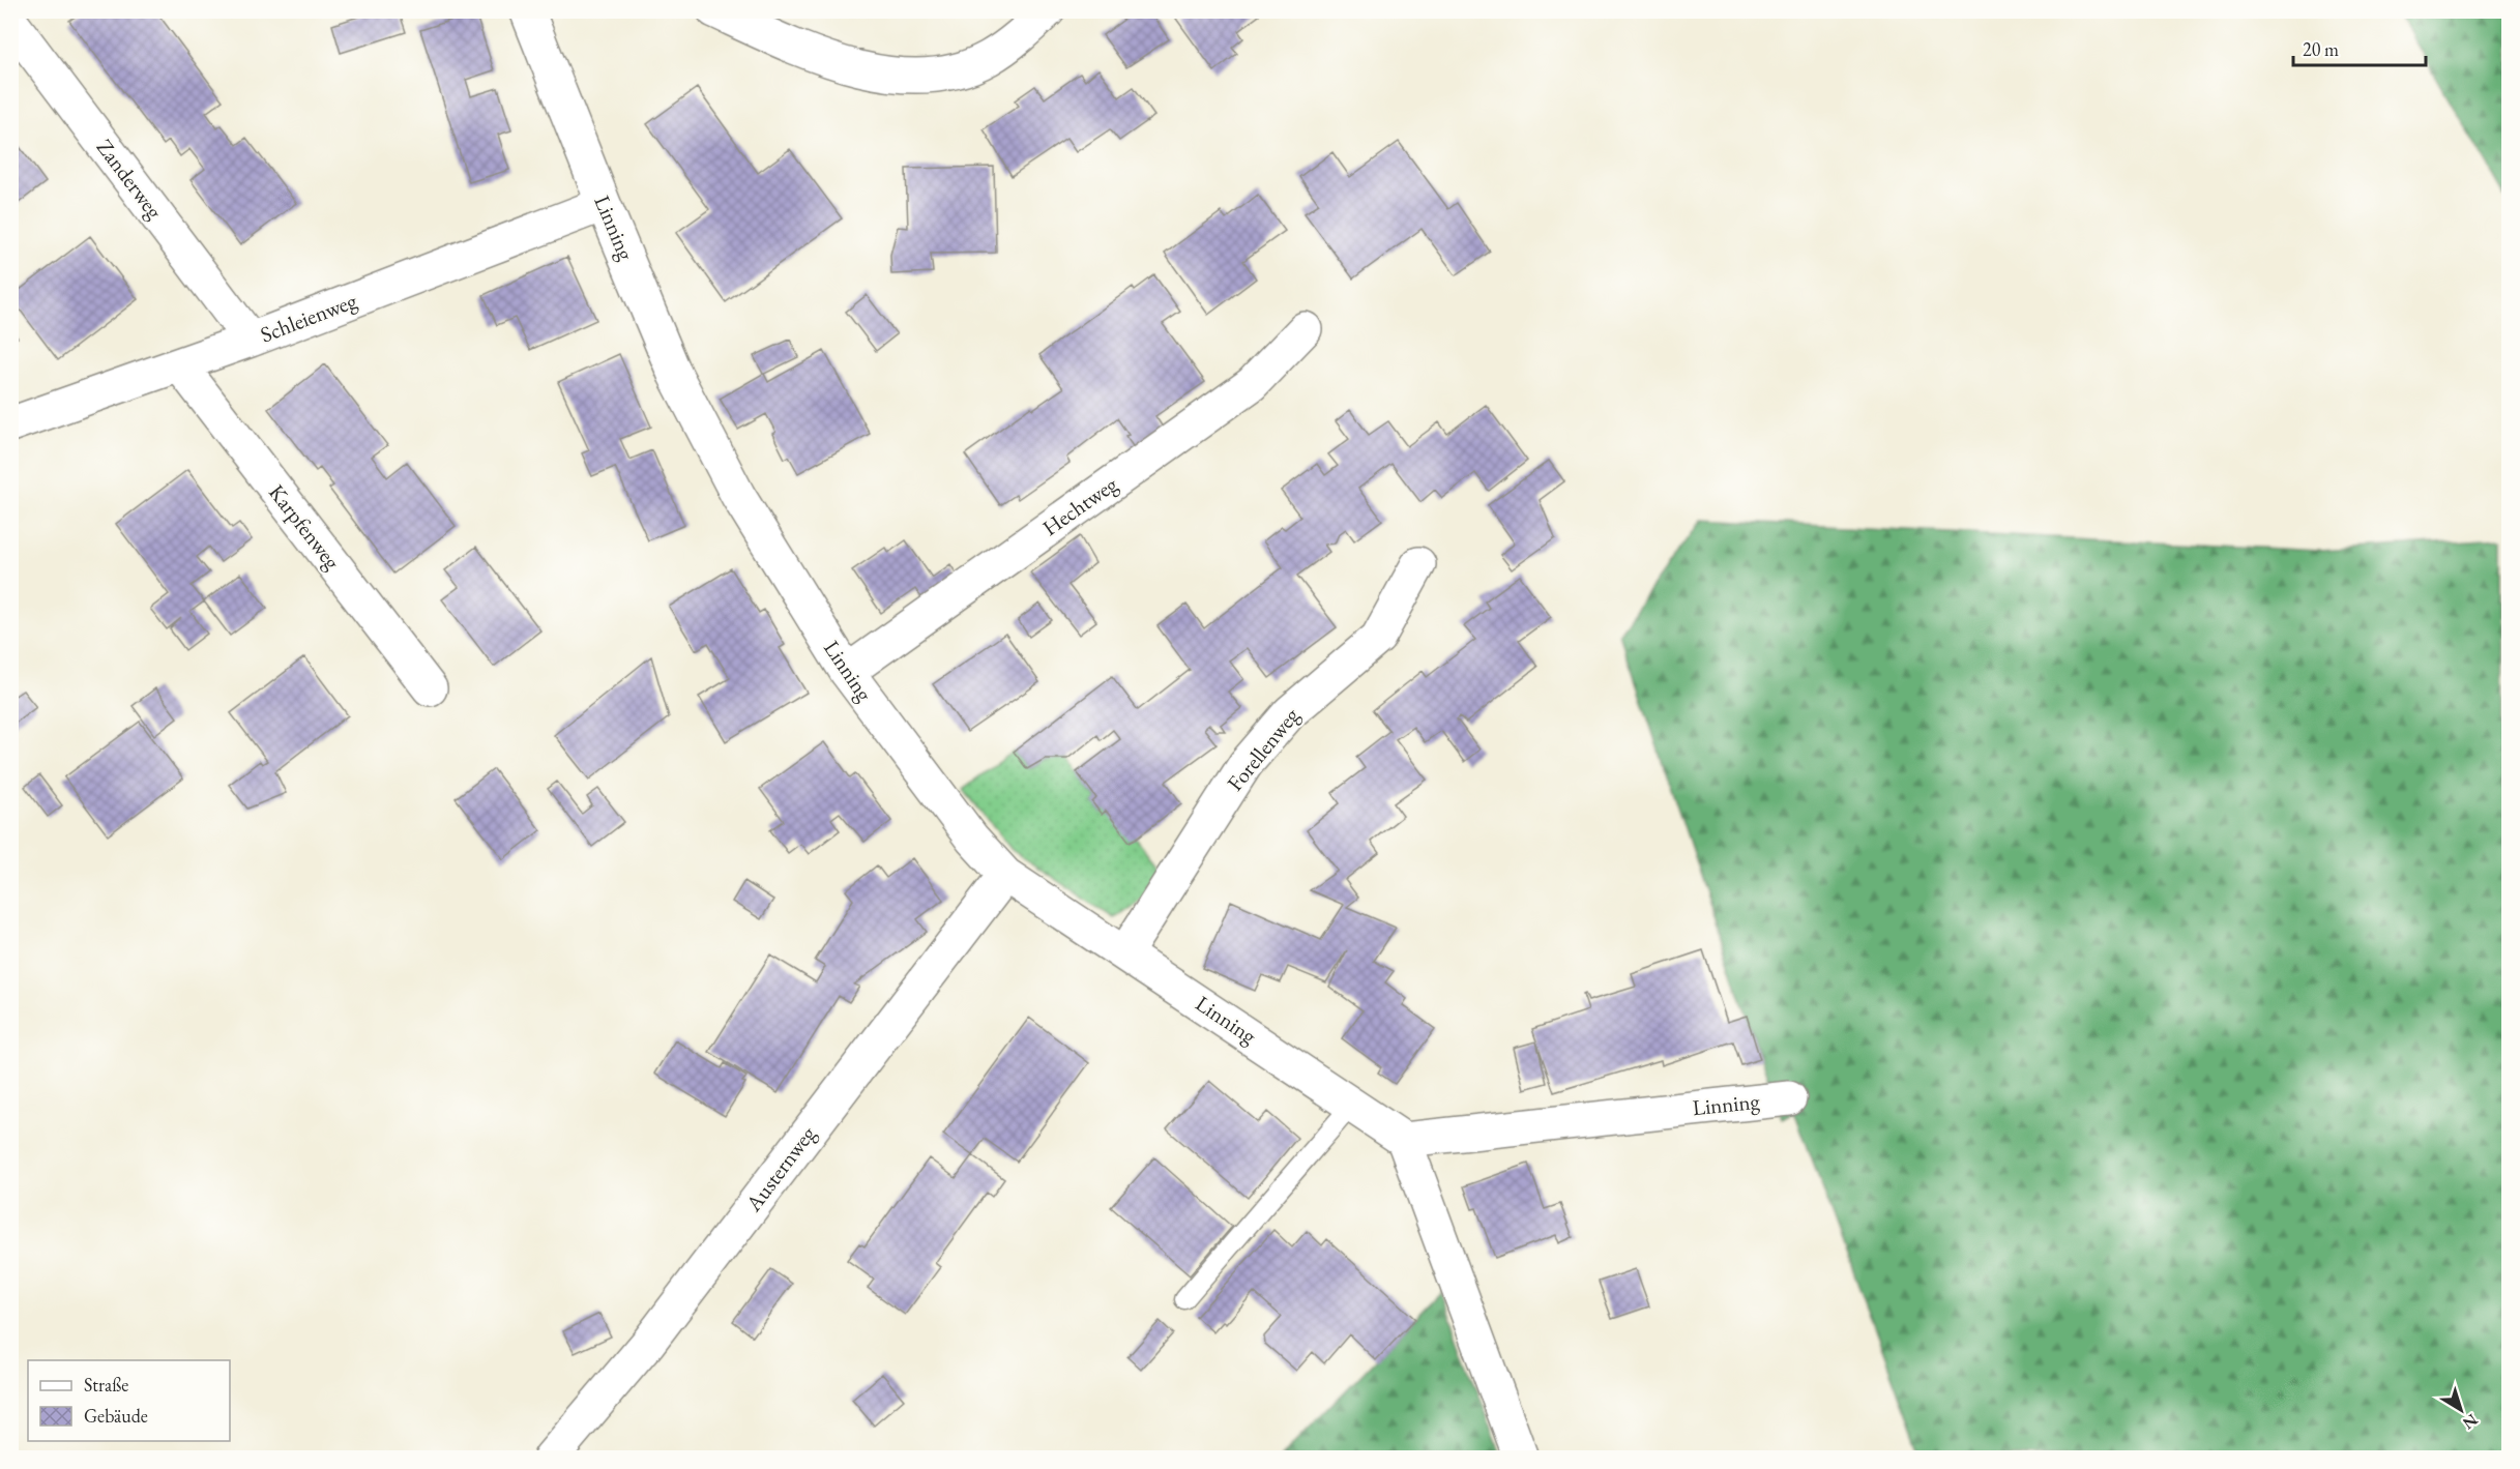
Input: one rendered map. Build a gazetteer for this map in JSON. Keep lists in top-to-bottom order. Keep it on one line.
{"streets":{"street":["Zanderweg","Linning","Schleienweg","Hechtweg","Karpfenweg","Forellenweg","Austernweg"]},"crossings":[["Zanderweg","Schleienweg"],["Linning","Schleienweg"],["Linning","Hechtweg"],["Linning","Forellenweg"],["Linning","Austernweg"],["Schleienweg","Karpfenweg"]],"legend":["Straße","Gebäude"],"scale_bar":"20 m","north":"bottom right"}
